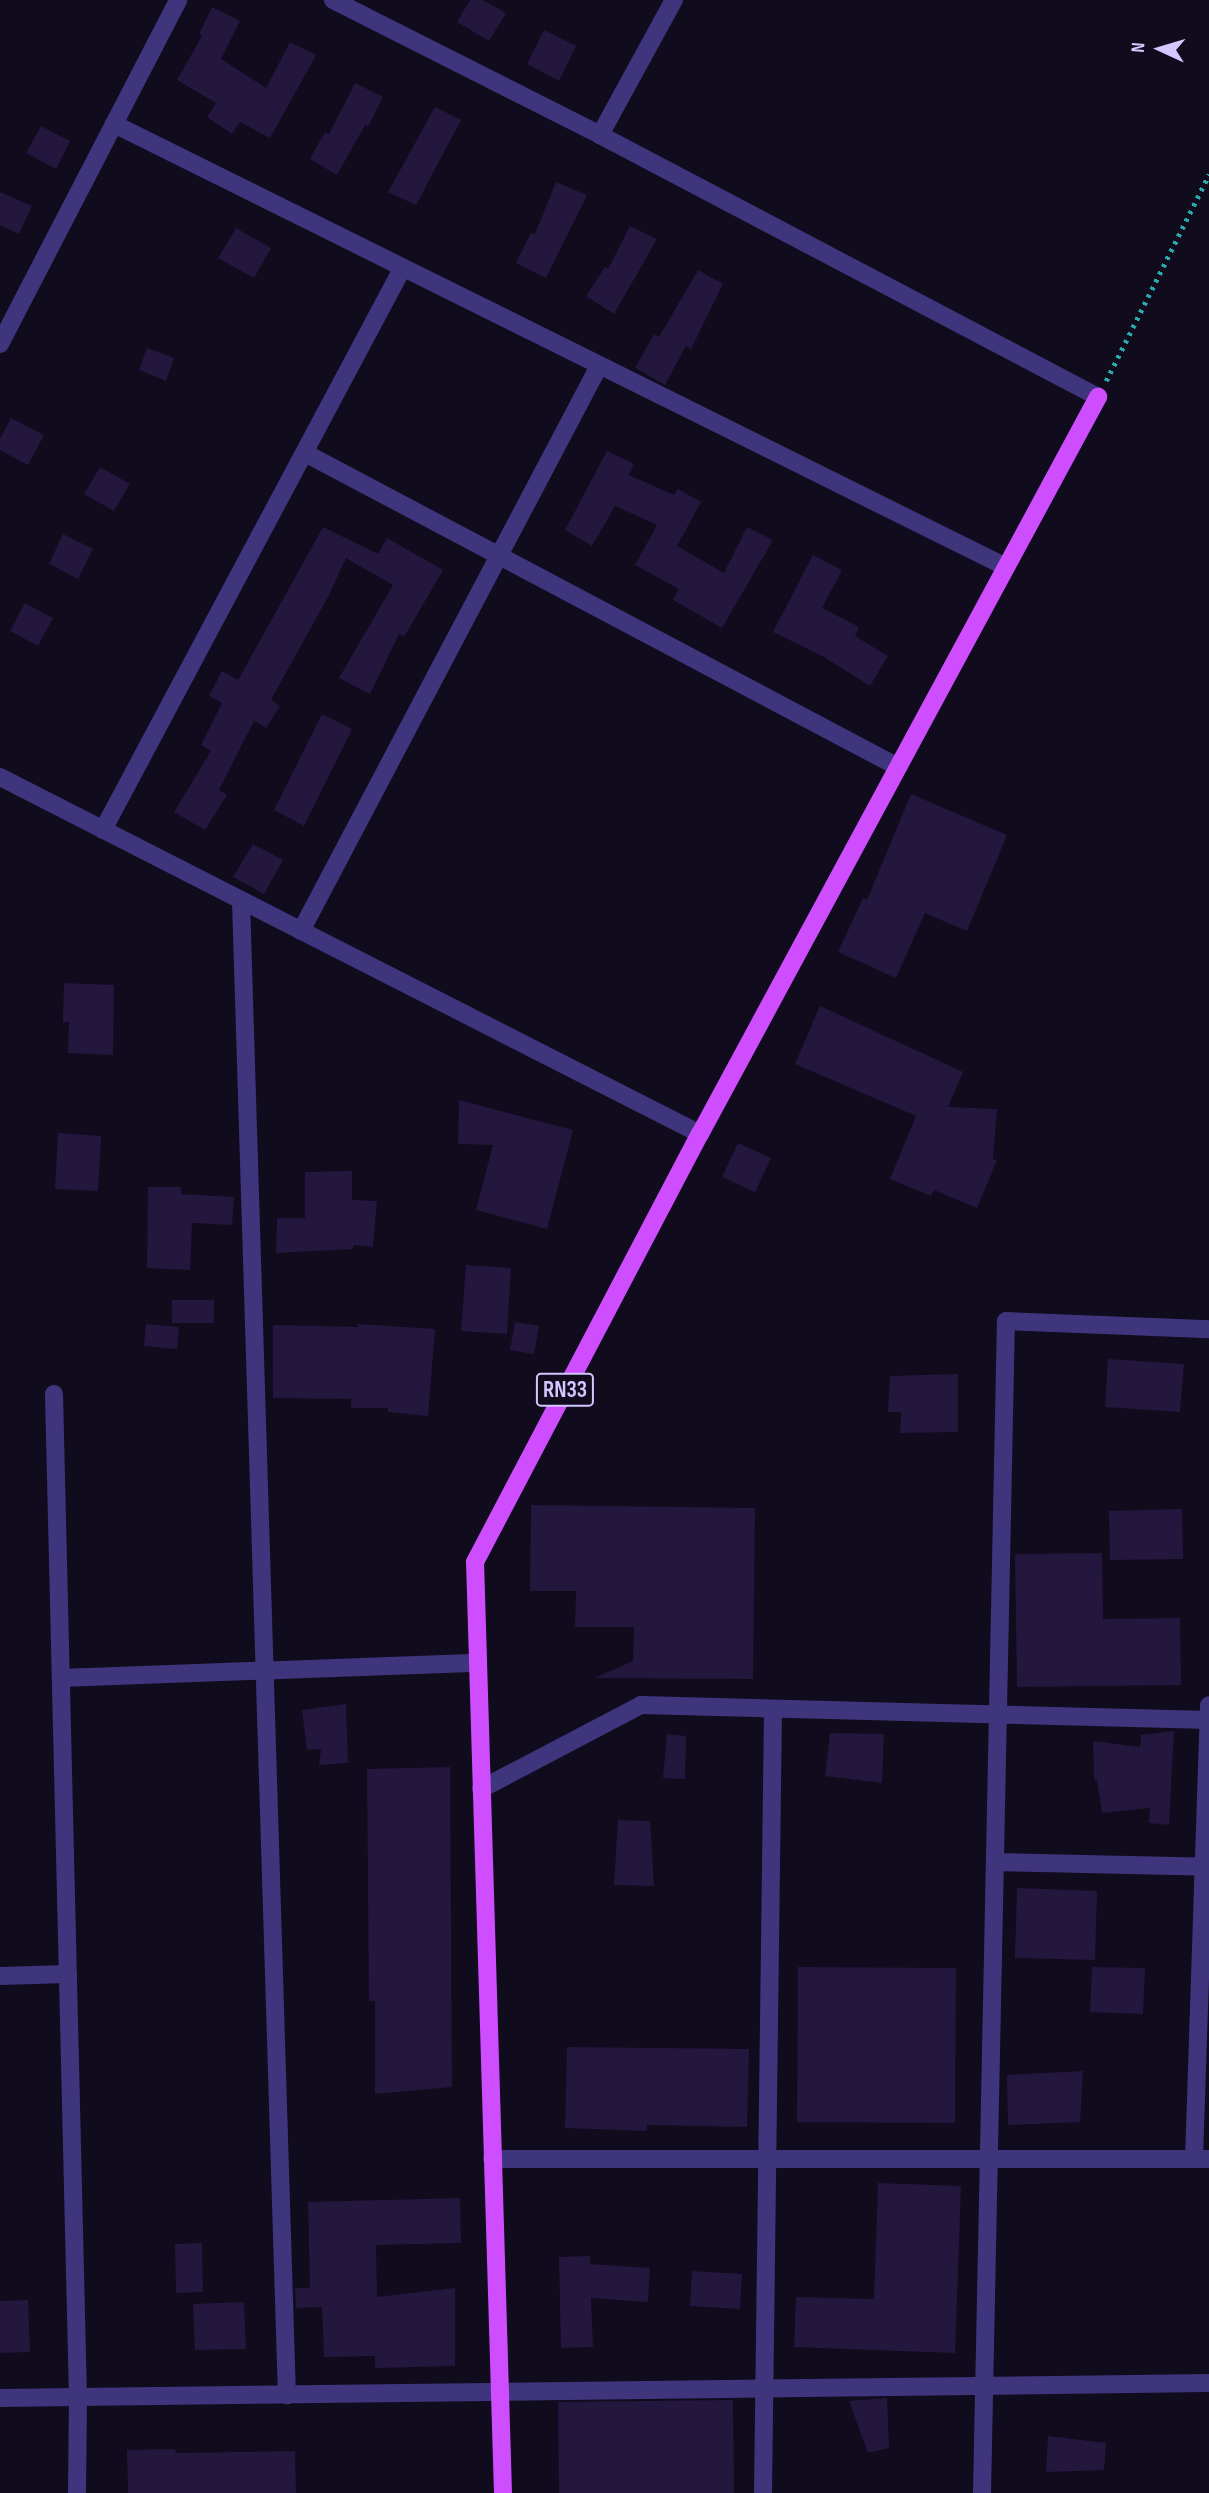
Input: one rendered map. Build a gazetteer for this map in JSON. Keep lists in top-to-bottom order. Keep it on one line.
{"streets":{"main road":["RN33"]},"north":"left"}
